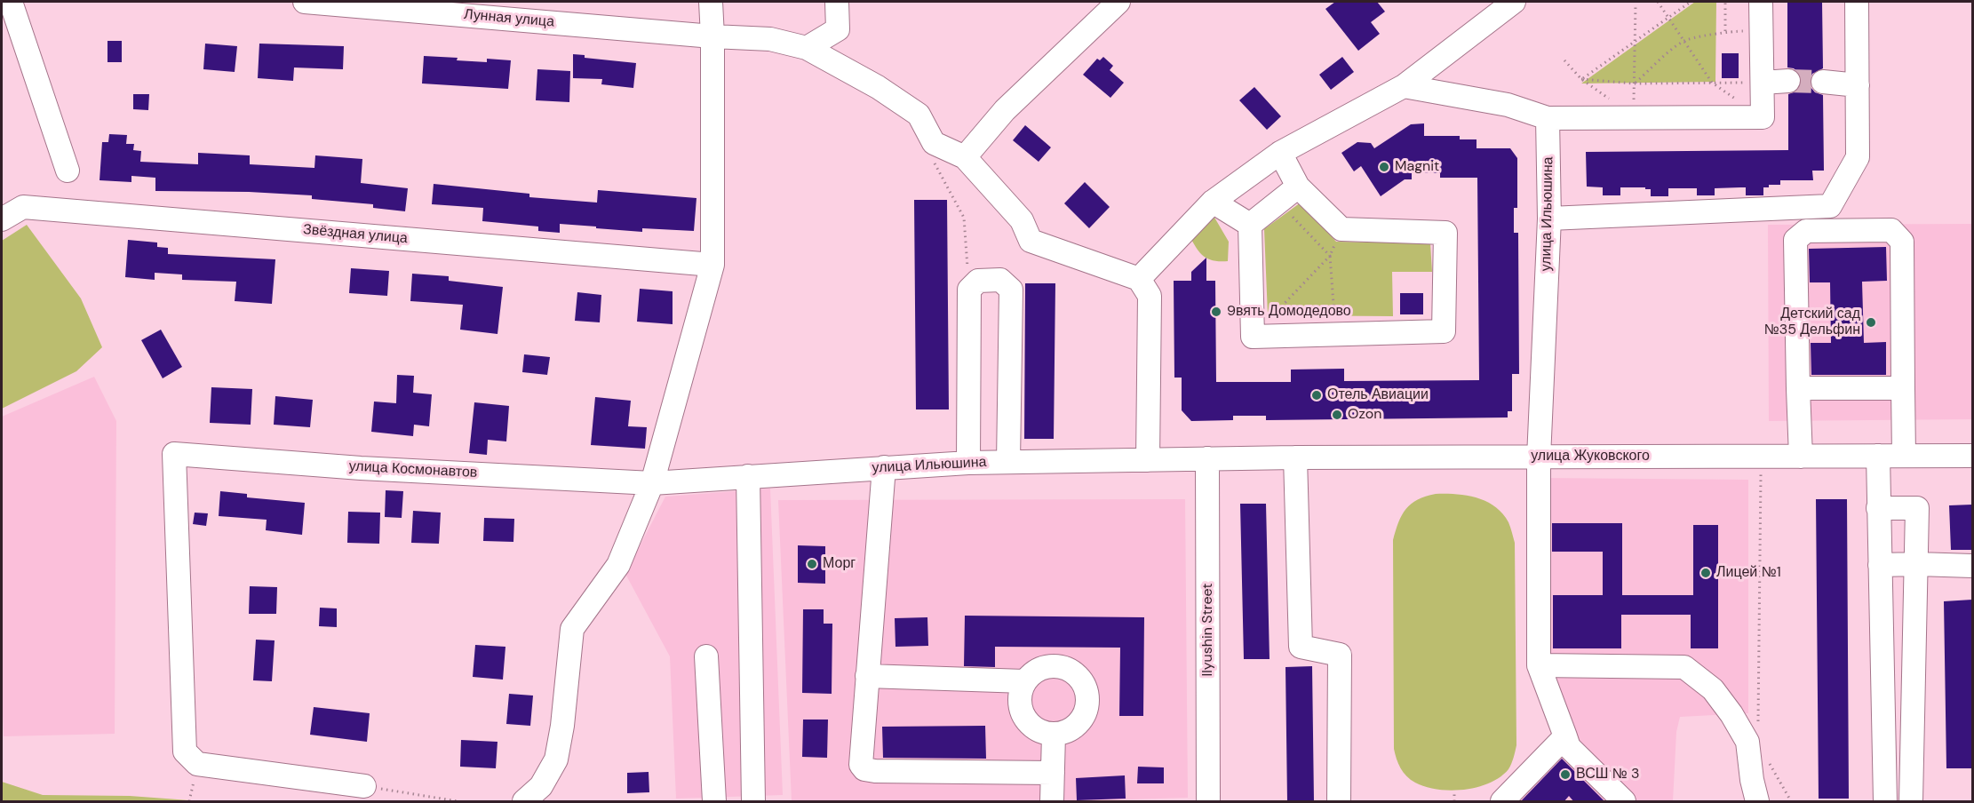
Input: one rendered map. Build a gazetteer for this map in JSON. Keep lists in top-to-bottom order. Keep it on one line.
{"streets":{"street":["Лунная улица","улица Ильюшина","Звёздная улица","улица Жуковского","улица Космонавтов","Ilyushin Street"]},"crossings":[["улица Ильюшина","улица Жуковского"],["улица Ильюшина","улица Космонавтов"],["улица Ильюшина","Ilyushin Street"],["улица Жуковского","Ilyushin Street"]],"places":["Magnit","9вять Домодедово","Детский сад №35 Дельфин","Отель Авиации","Ozon","Морг","Лицей №1","ВСШ № 3"]}
